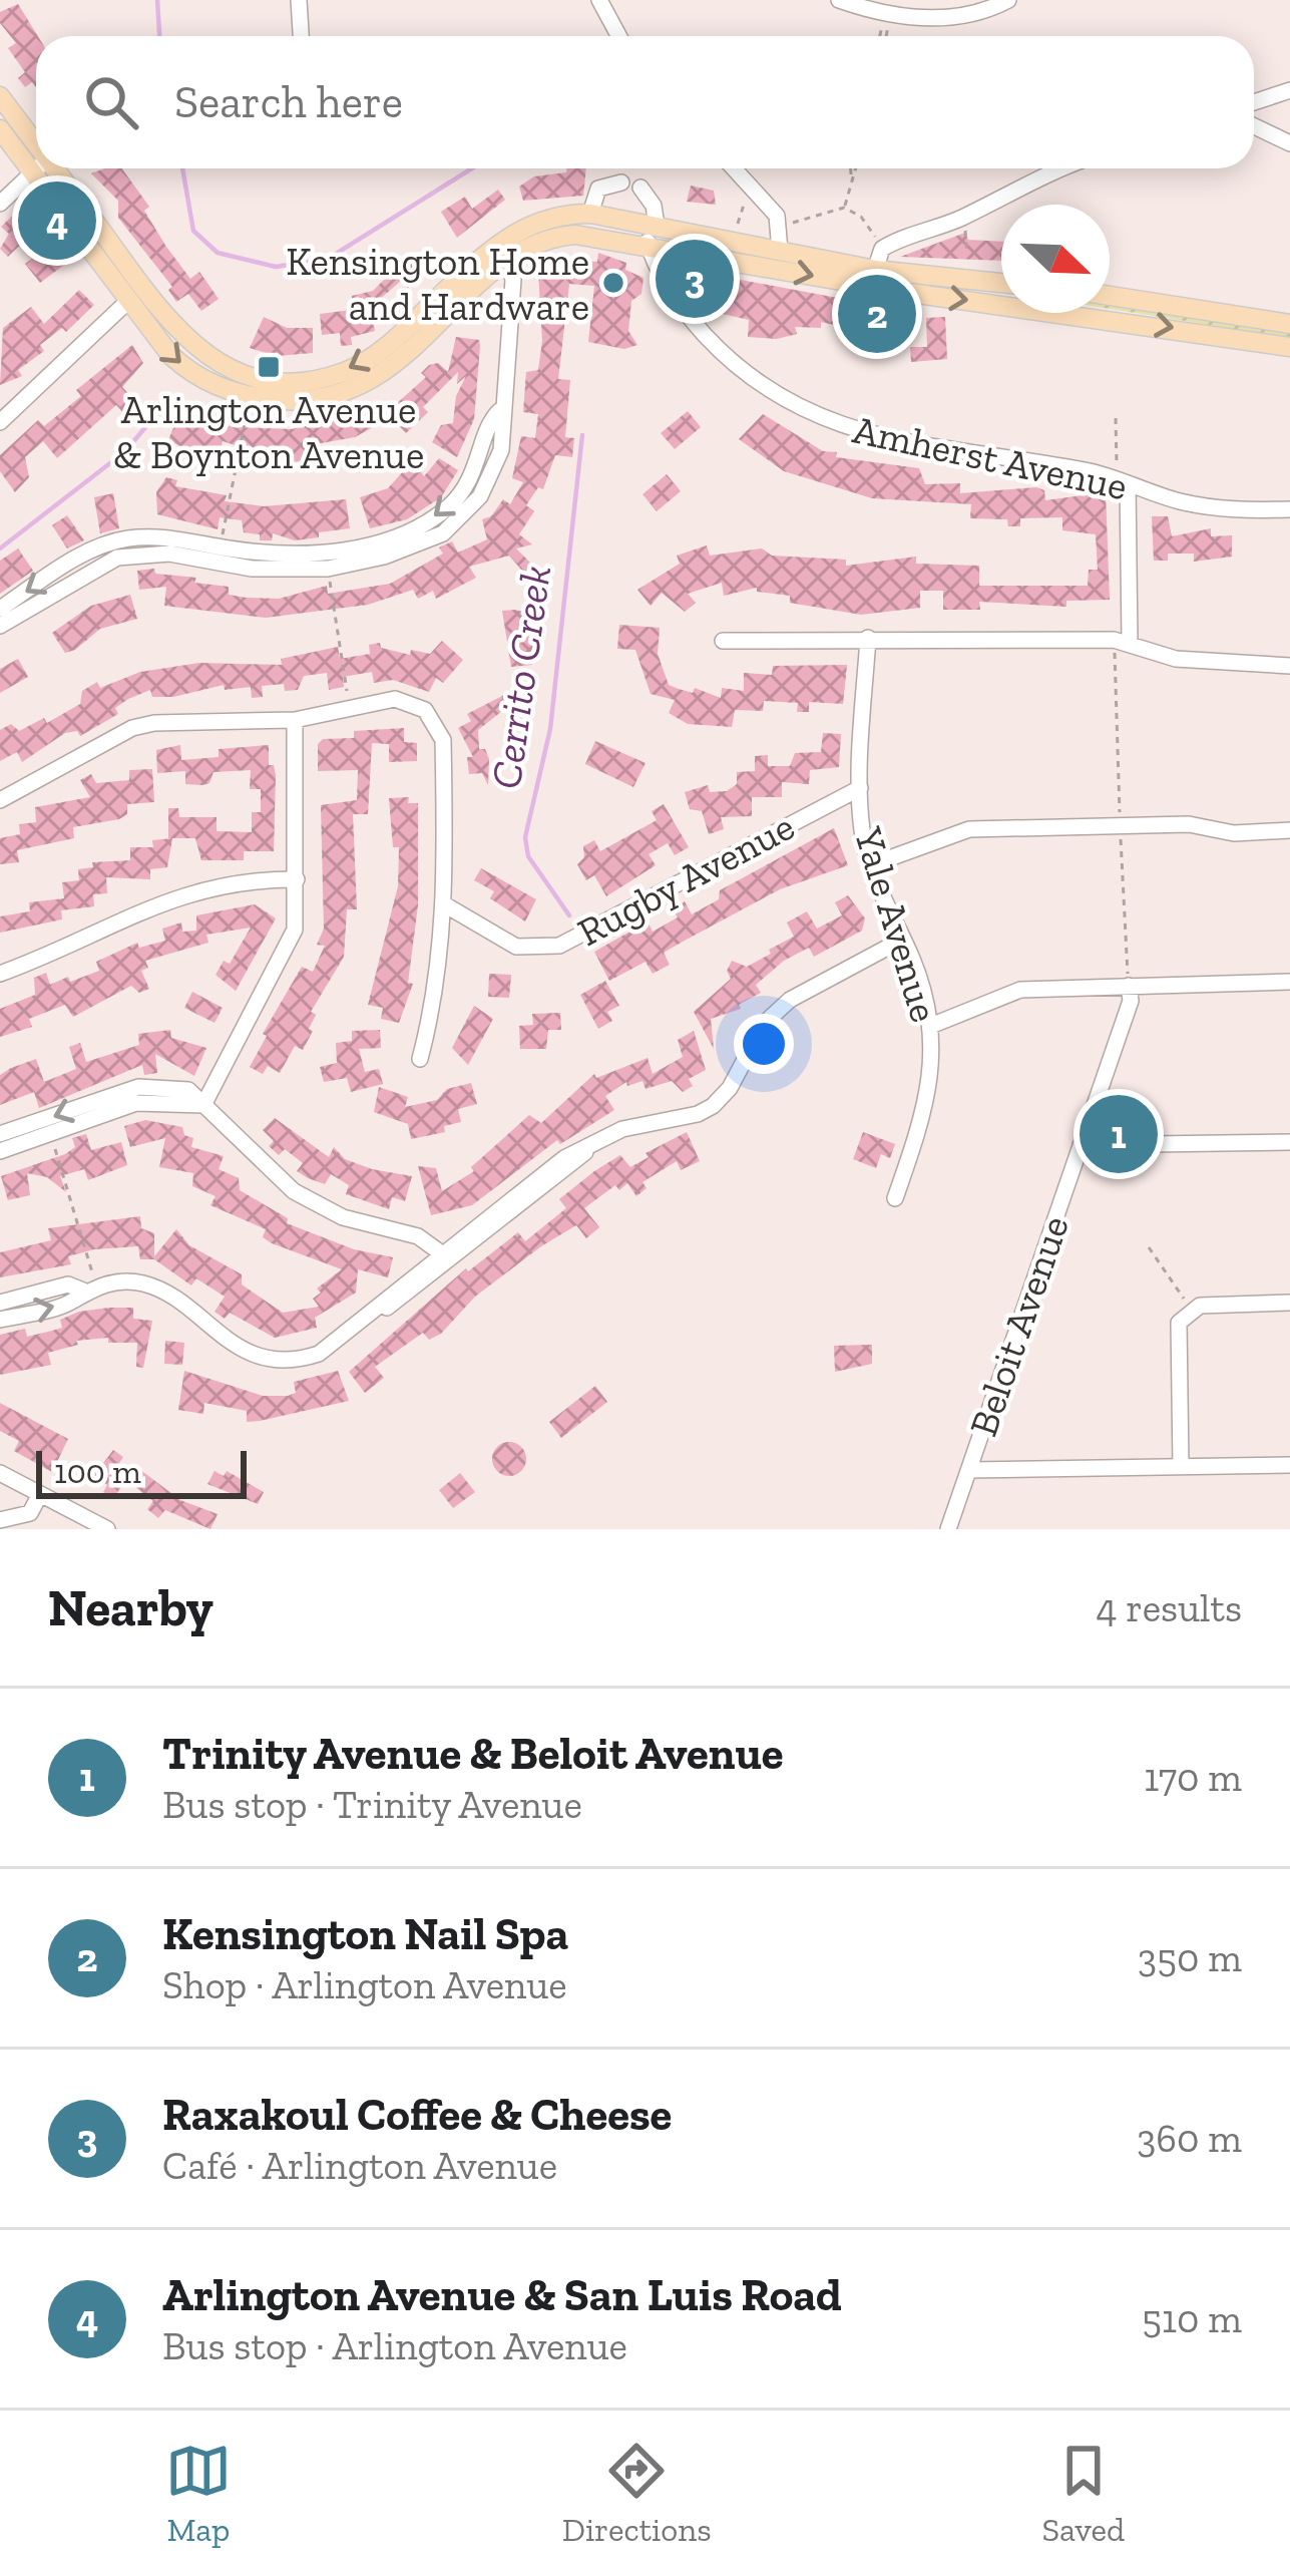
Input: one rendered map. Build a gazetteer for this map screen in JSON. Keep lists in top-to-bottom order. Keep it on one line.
{"streets":{"street":["Amherst Avenue","Rugby Avenue","Yale Avenue","Beloit Avenue"]},"crossings":[["Rugby Avenue","Yale Avenue"]],"water":["Cerrito Creek"],"places":{"other":["Kensington Home and Hardware"],"transit":["Arlington Avenue & Boynton Avenue"]},"scale_bar":"100 m","north":"bottom right","page":{"search":"Search here","pins":["4","3","2","1"],"scale":"100 m","heading":["Nearby","4 results"],"list":[{"mark":"1","name":"Trinity Avenue & Beloit Avenue","note":"Bus stop · Trinity Avenue","value":"170 m"},{"mark":"2","name":"Kensington Nail Spa","note":"Shop · Arlington Avenue","value":"350 m"},{"mark":"3","name":"Raxakoul Coffee & Cheese","note":"Café · Arlington Avenue","value":"360 m"},{"mark":"4","name":"Arlington Avenue & San Luis Road","note":"Bus stop · Arlington Avenue","value":"510 m"}],"nav":["Map","Directions","Saved"]}}
